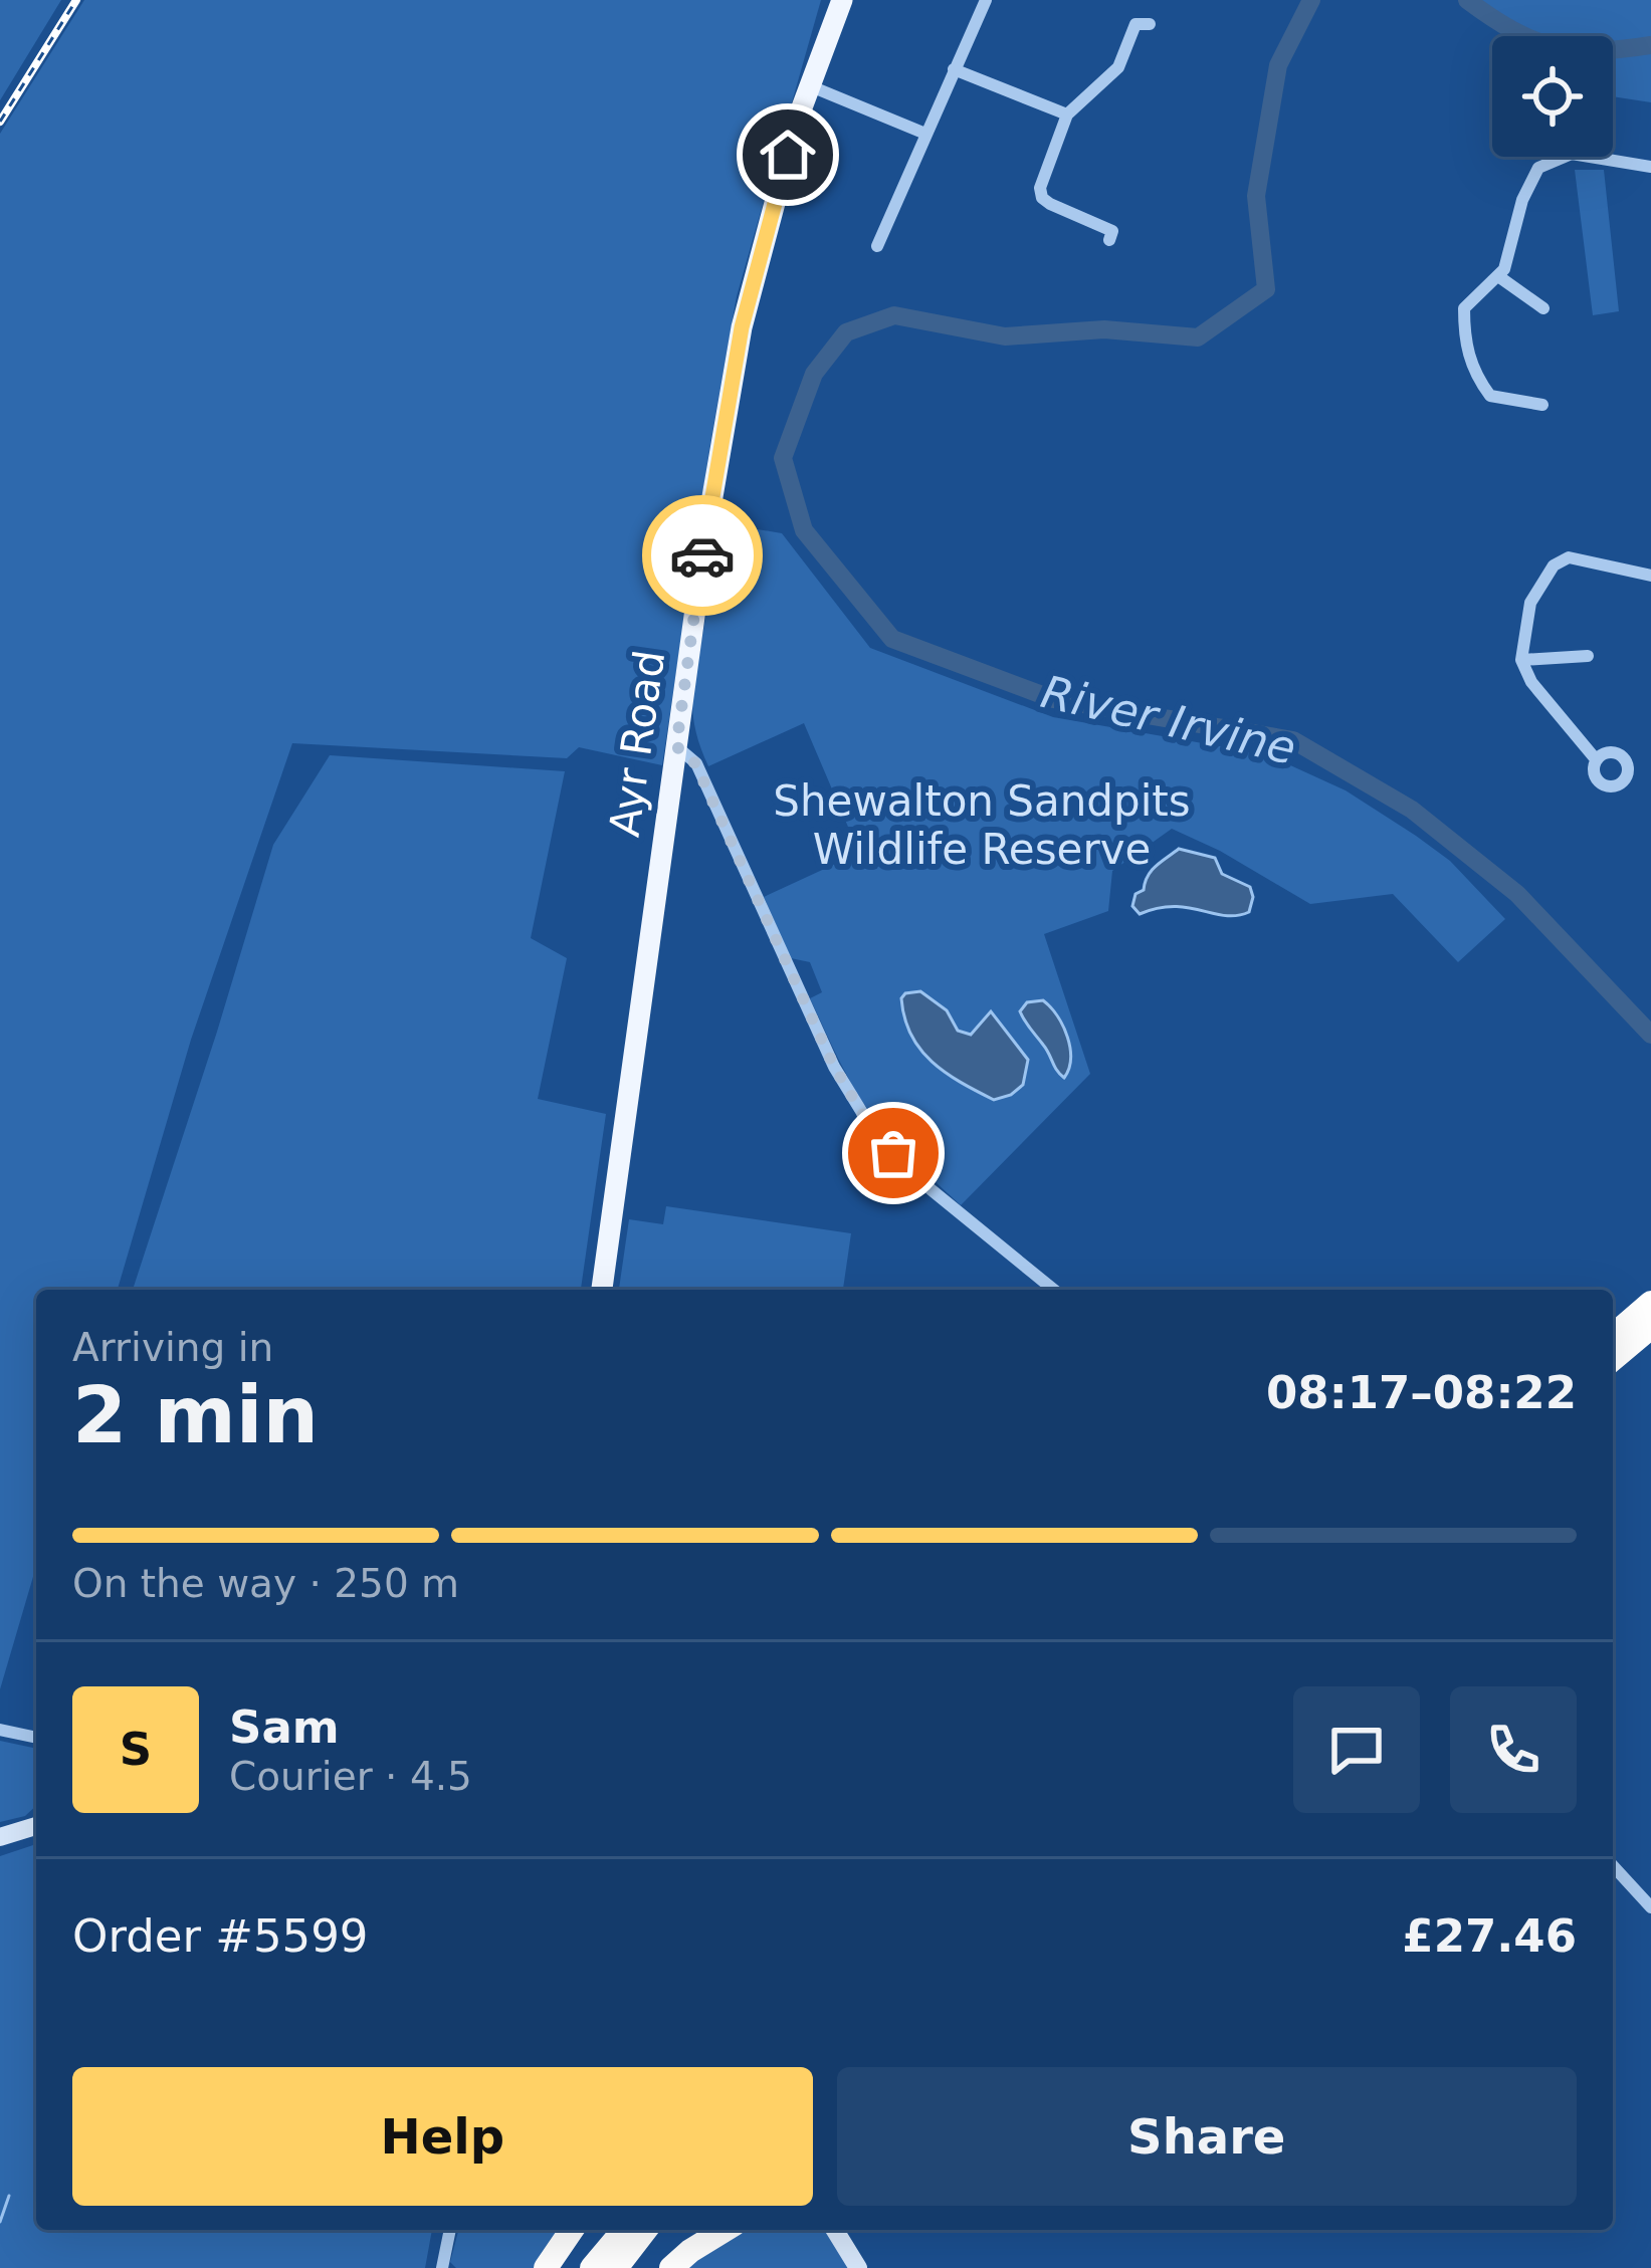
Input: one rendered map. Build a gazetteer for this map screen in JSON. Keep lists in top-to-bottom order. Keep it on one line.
{"streets":{"main road":["Ayr Road"]},"water":["River Irvine"],"parks":["Shewalton Sandpits Wildlife Reserve"],"page":{"heading":["2 min","Arriving in","08:17–08:22"],"panel":["Sam","Courier · 4.5","Order #5599","£27.46"],"bar":"On the way · 250 m","round":"S","buttons":["Help","Share"]}}
